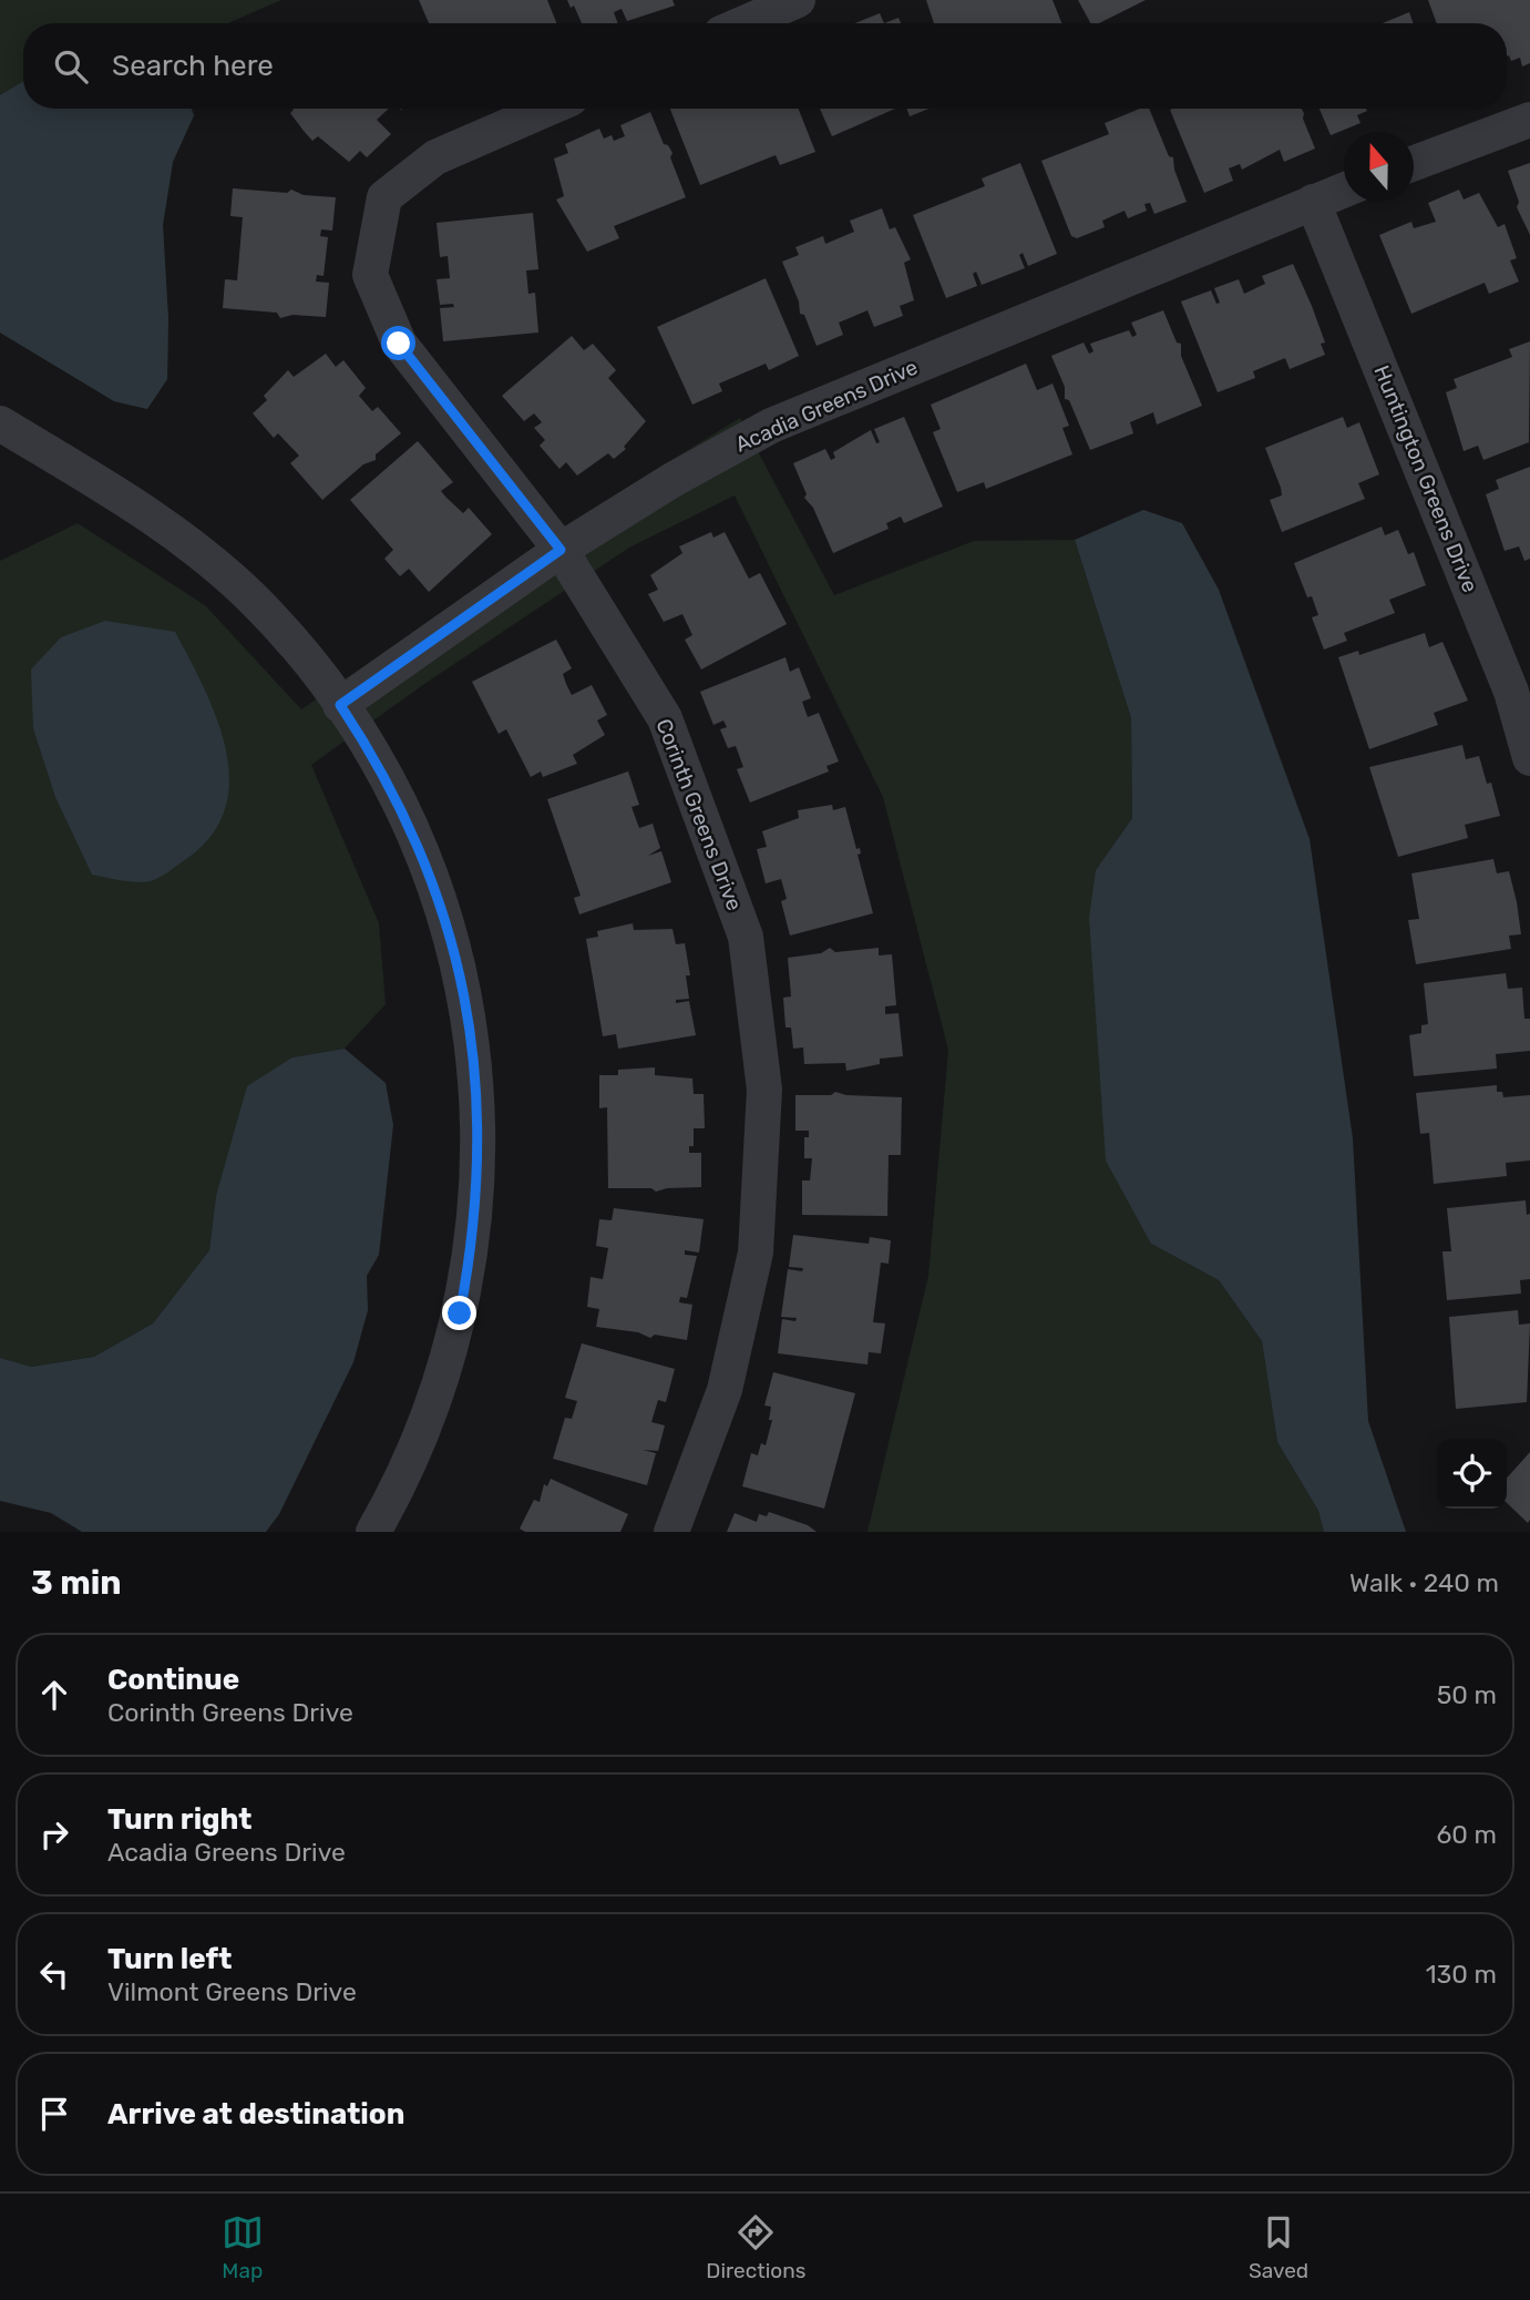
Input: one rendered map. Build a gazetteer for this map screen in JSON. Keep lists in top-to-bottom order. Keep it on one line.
{"streets":{"street":["Acadia Greens Drive","Huntington Greens Drive","Corinth Greens Drive"]},"crossings":[["Acadia Greens Drive","Huntington Greens Drive"],["Acadia Greens Drive","Corinth Greens Drive"]],"north":"top","page":{"search":"Search here","heading":["3 min","Walk · 240 m"],"list":[["Continue","Corinth Greens Drive","50 m"],["Turn right","Acadia Greens Drive","60 m"],["Turn left","Vilmont Greens Drive","130 m"],"Arrive at destination"],"nav":["Map","Directions","Saved"]}}
